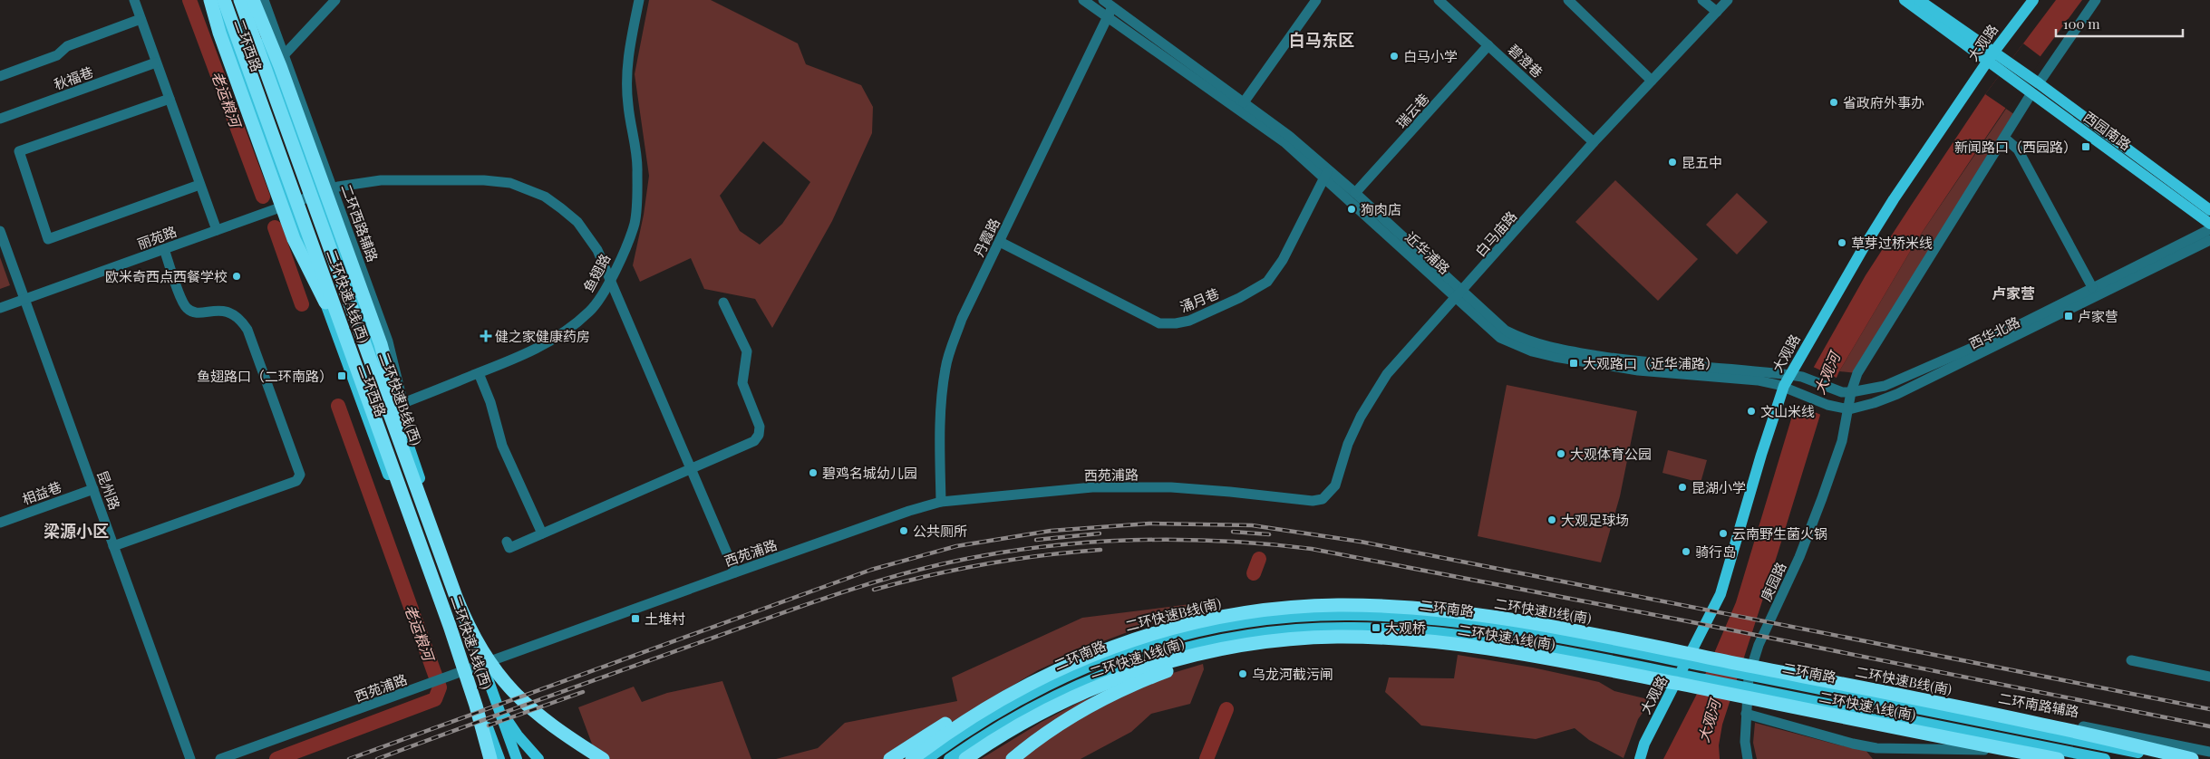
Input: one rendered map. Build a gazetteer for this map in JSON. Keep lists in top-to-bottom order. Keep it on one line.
{"streets":{"highway":["二环快速A线(西)","二环快速B线(西)","二环快速B线(南)","二环快速A线(南)"],"main road":["大观路","二环西路","西园南路","二环南路"],"street":["碧澄巷","秋福巷","瑞云巷","二环西路辅路","白马庙路","丽苑路","丹霞路","近华浦路","鱼翅路","涌月巷","西华北路","西苑浦路","昆州路","相益巷","庚园路","二环南路辅路"]},"crossings":[["大观路","西园南路"],["大观路","近华浦路"],["大观路","西华北路"],["二环西路","二环西路辅路"],["二环西路","丽苑路"],["二环西路","鱼翅路"],["二环西路","二环快速A线(西)"],["碧澄巷","瑞云巷"],["碧澄巷","白马庙路"],["瑞云巷","近华浦路"],["西园南路","庚园路"],["二环西路辅路","丽苑路"],["白马庙路","近华浦路"],["白马庙路","西苑浦路"],["丽苑路","鱼翅路"],["丽苑路","西苑浦路"],["丽苑路","昆州路"],["丹霞路","近华浦路"],["丹霞路","涌月巷"],["丹霞路","西苑浦路"],["近华浦路","涌月巷"],["近华浦路","西华北路"],["鱼翅路","二环快速A线(西)"],["西华北路","庚园路"],["昆州路","相益巷"],["二环南路","二环南路辅路"]],"districts":["白马东区","卢家营","梁源小区"],"water":["老运粮河","大观河"],"places":{"other":["白马小学","省政府外事办","昆五中","狗肉店","草芽过桥米线","欧米奇西点西餐学校","文山米线","大观体育公园","碧鸡名城幼儿园","昆湖小学","大观足球场","公共厕所","云南野生菌火锅","骑行岛","乌龙河截污闸"],"transit":["新闻路口（西园路）","卢家营","大观路口（近华浦路）","鱼翅路口（二环南路）","土堆村","大观桥"],"health":["健之家健康药房"]},"scale_bar":"100 m"}
